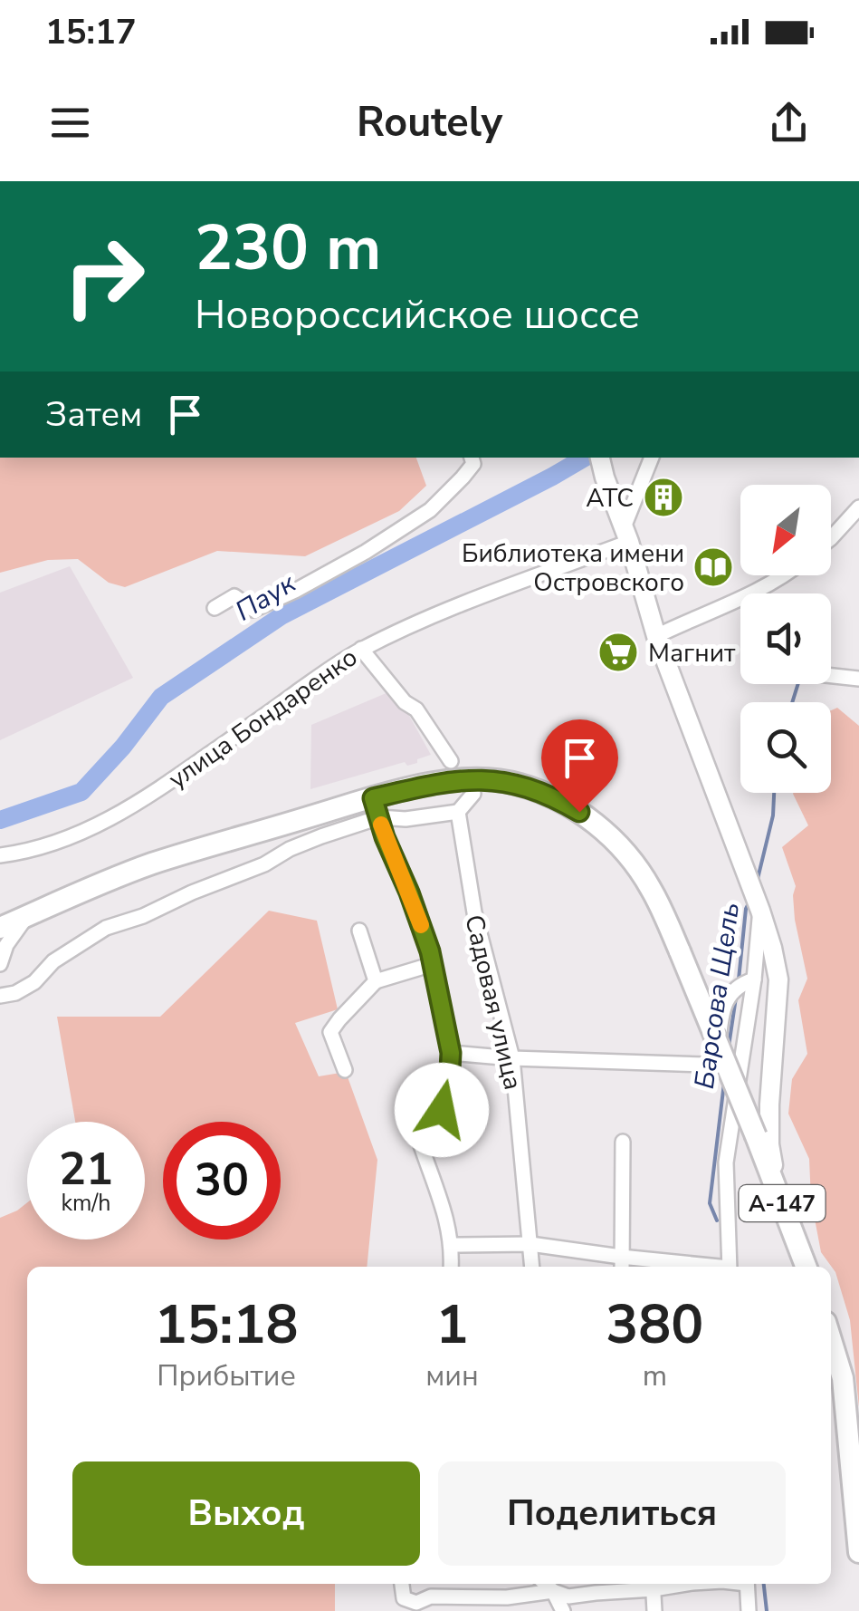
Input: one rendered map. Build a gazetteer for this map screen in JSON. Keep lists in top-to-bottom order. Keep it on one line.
{"streets":{"highway":["А-147"],"street":["улица Бондаренко","Садовая улица"]},"water":["Паук","Барсова Щель"],"places":{"building":["АТС"],"library":["Библиотека имени Островского"],"supermarket":["Магнит"]},"north":"bottom left","page":{"status":"15:17","header":"Routely","turn":["230 m","Новороссийское шоссе"],"then":"Затем","speed":"21 km/h","limit":"30","eta":["15:18","Прибытие","1","мин","380","m"],"buttons":["Выход","Поделиться"]}}
